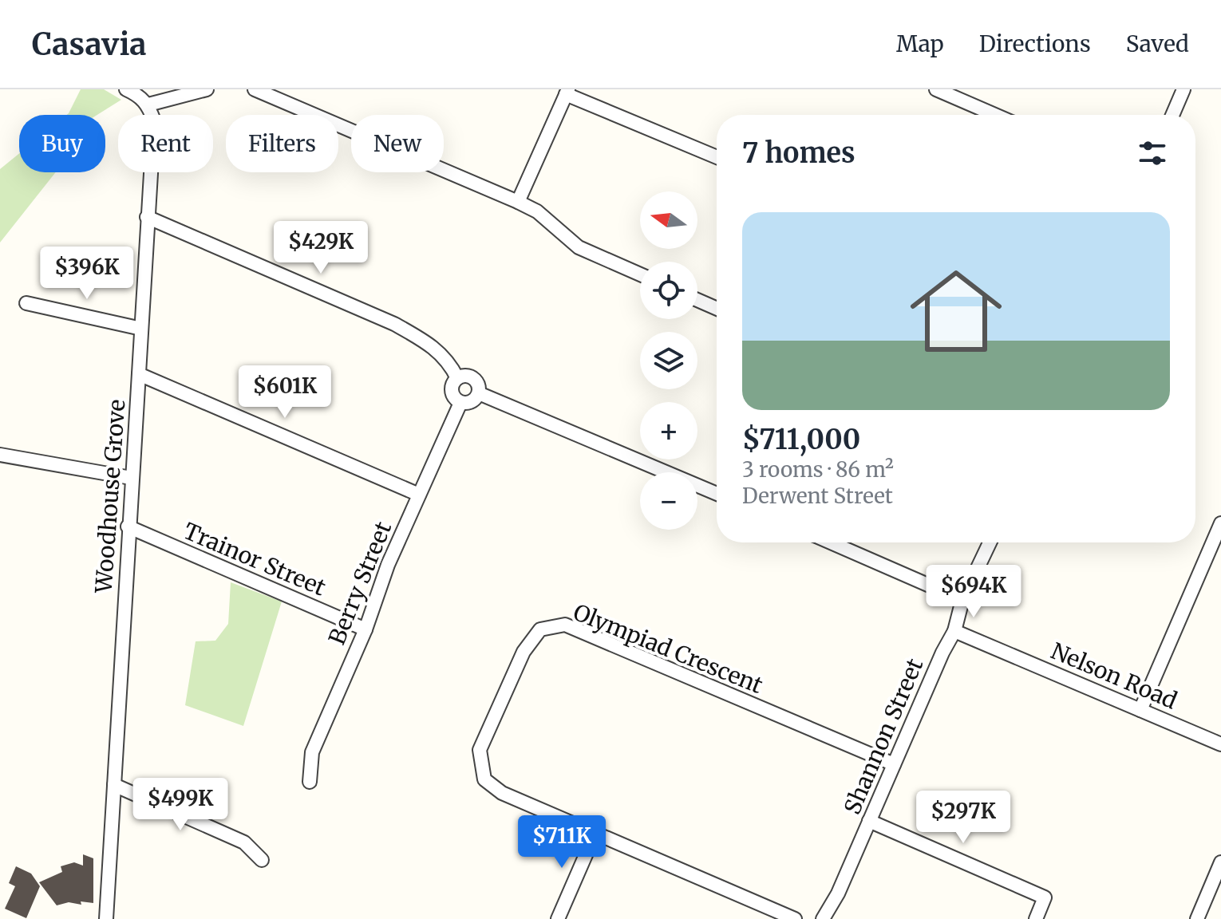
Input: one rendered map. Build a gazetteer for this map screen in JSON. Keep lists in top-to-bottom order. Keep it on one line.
{"streets":{"street":["Woodhouse Grove","Trainor Street","Berry Street","Olympiad Crescent","Nelson Road","Shannon Street"]},"crossings":[["Woodhouse Grove","Trainor Street"],["Trainor Street","Berry Street"],["Olympiad Crescent","Shannon Street"],["Nelson Road","Shannon Street"]],"north":"left","page":{"header":"Casavia","nav":["Map","Directions","Saved"],"chip":["Buy","Rent","Filters","New"],"heading":"7 homes","map_buttons":["+","−"],"list":[{"name":"$711,000","note":"3 rooms · 86 m² · Derwent Street"}],"price":["$429K","$396K","$601K","$694K","$499K","$297K","$711K"]}}
